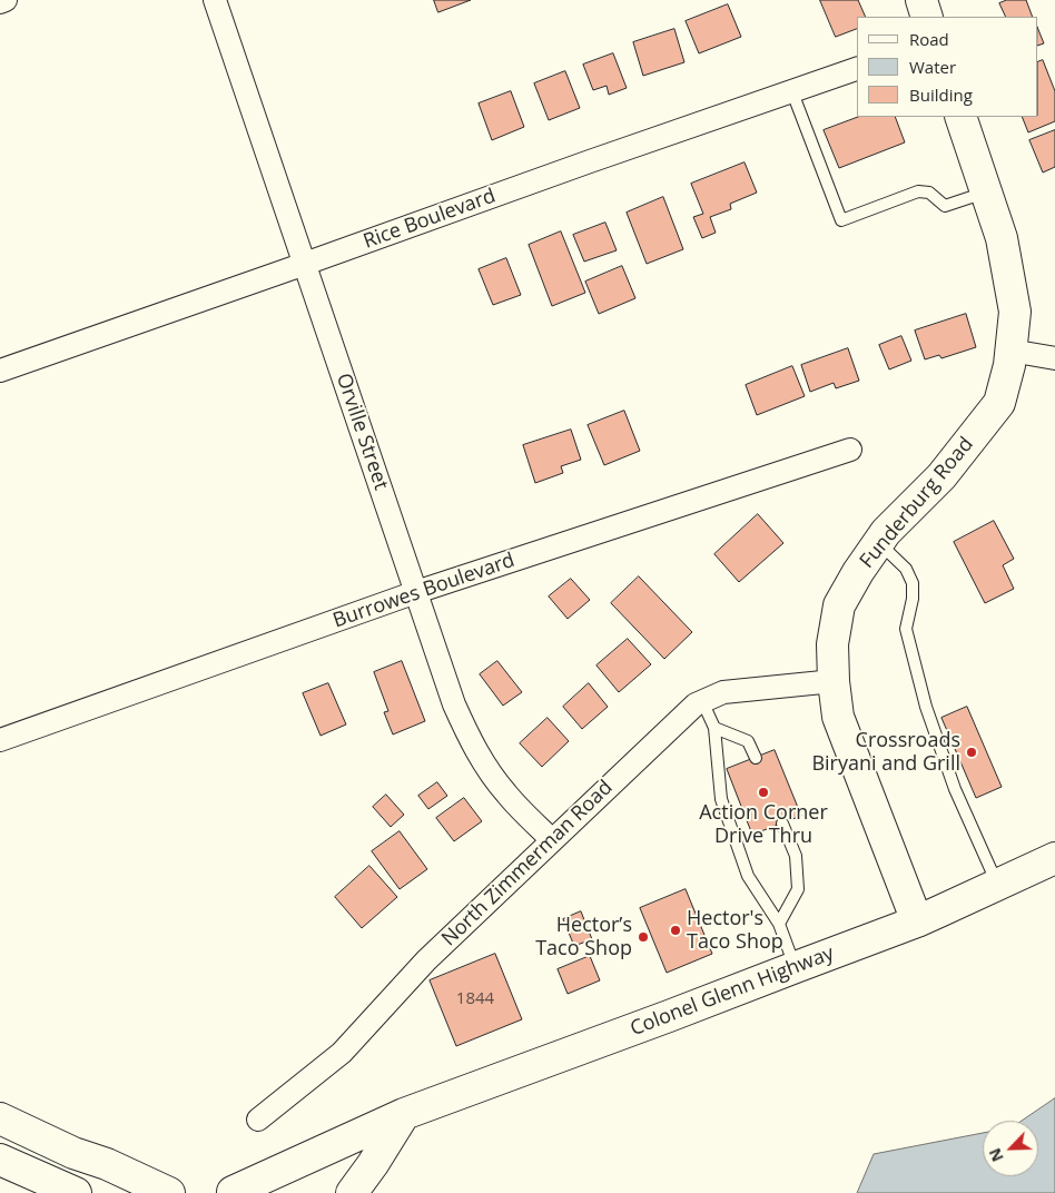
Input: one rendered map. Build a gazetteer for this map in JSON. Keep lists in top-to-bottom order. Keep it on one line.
{"streets":{"street":["Rice Boulevard","Orville Street","Funderburg Road","Burrowes Boulevard","North Zimmerman Road","Colonel Glenn Highway"]},"crossings":[["Rice Boulevard","Orville Street"],["Orville Street","Burrowes Boulevard"],["Orville Street","North Zimmerman Road"],["Funderburg Road","North Zimmerman Road"],["Funderburg Road","Colonel Glenn Highway"]],"places":["Crossroads Biryani and Grill","Action Corner Drive Thru","Hector's Taco Shop","Hector’s Taco Shop"],"house_numbers":["1844"],"legend":["Road","Water","Building"],"north":"bottom left"}
